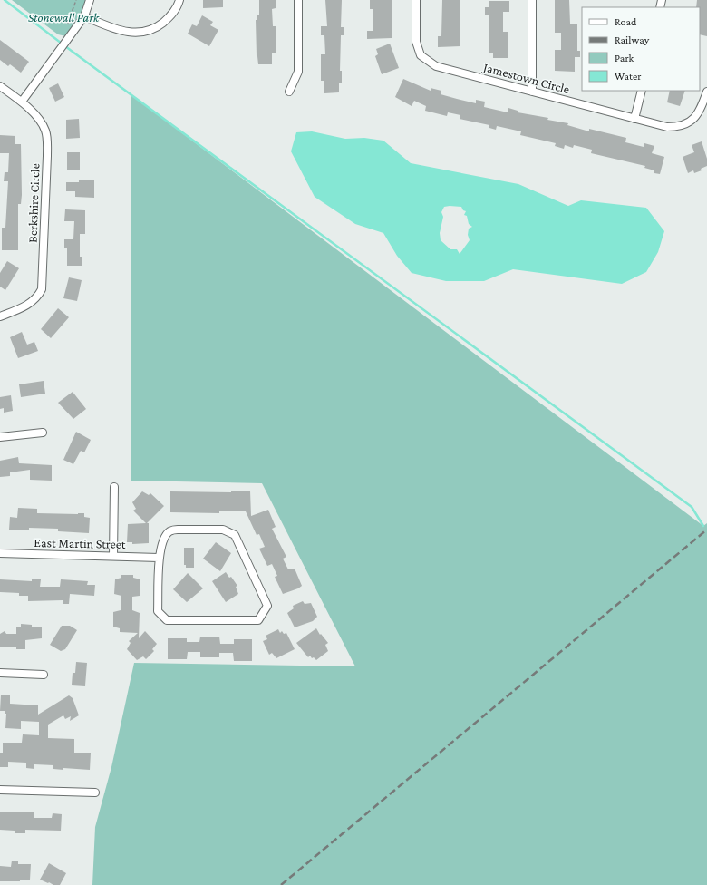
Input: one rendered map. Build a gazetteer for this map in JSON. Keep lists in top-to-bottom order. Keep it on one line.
{"streets":{"street":["Jamestown Circle","Berkshire Circle","East Martin Street"]},"parks":["Stonewall Park"],"legend":["Road","Railway","Park","Water"]}
